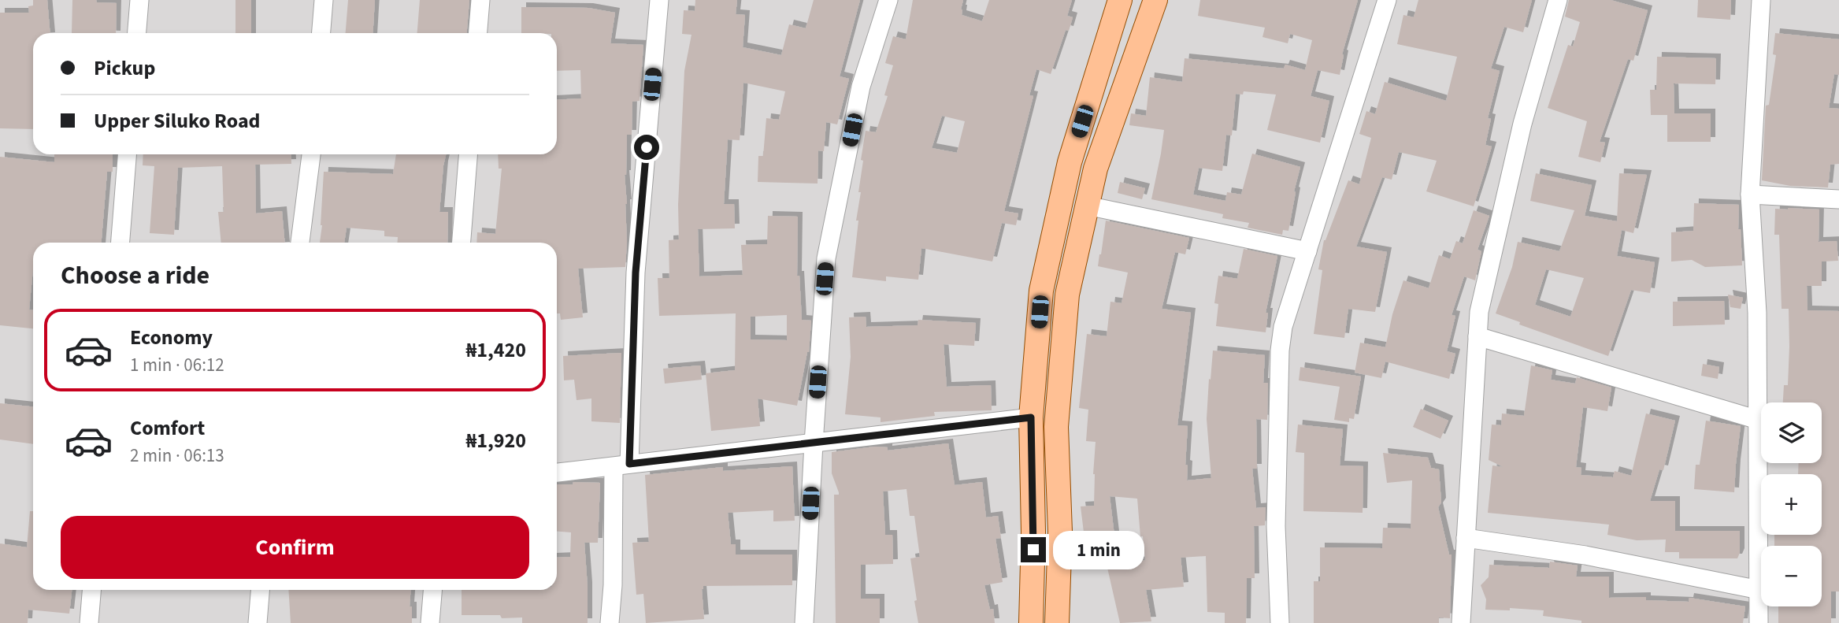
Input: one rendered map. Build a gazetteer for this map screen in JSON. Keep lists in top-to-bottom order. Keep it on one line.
{"page":{"banner":["Pickup","Upper Siluko Road"],"heading":"Choose a ride","list":[{"name":"Economy","note":"1 min · 06:12","value":"₦1,420"},{"name":"Comfort","note":"2 min · 06:13","value":"₦1,920"}],"map_buttons":["+","−"],"buttons":"Confirm","bubble":"1 min"}}
